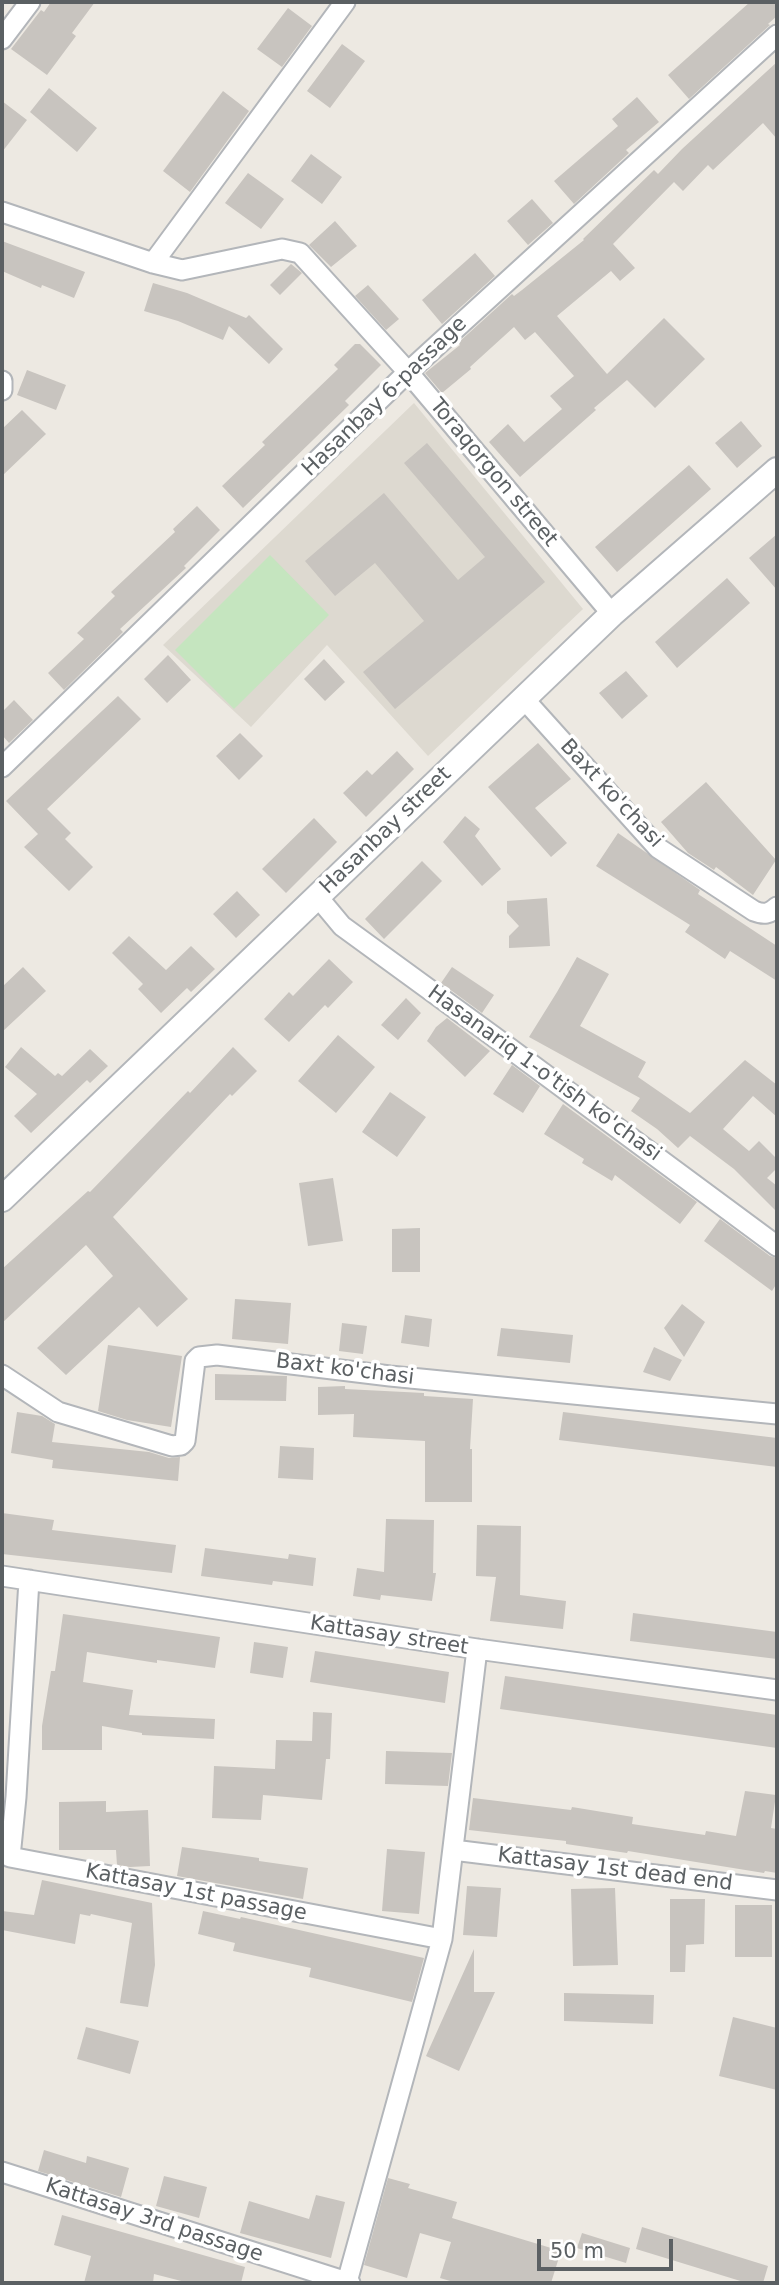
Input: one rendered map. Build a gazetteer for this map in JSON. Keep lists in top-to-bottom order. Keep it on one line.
{"streets":{"street":["Hasanbay 6-passage","Toraqorgon street","Baxt ko'chasi","Hasanbay street","Hasanariq 1-o'tish ko'chasi","Kattasay street","Kattasay 1st dead end","Kattasay 1st passage","Kattasay 3rd passage"]},"crossings":[["Hasanbay 6-passage","Toraqorgon street"],["Toraqorgon street","Hasanbay street"],["Baxt ko'chasi","Hasanbay street"],["Hasanbay street","Hasanariq 1-o'tish ko'chasi"],["Kattasay street","Kattasay 1st passage"]],"scale_bar":"50 m"}
